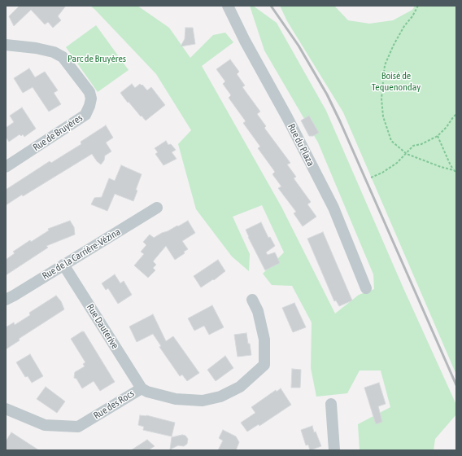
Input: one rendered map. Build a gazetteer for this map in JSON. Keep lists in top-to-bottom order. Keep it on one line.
{"streets":{"street":["Rue de Bruyères","Rue du Plaza","Rue de la Carrière-Vézina","Rue Dauterive","Rue des Rocs"]},"crossings":[["Rue de la Carrière-Vézina","Rue Dauterive"],["Rue Dauterive","Rue des Rocs"]],"parks":["Parc de Bruyères","Boisé de Tequenonday"]}
